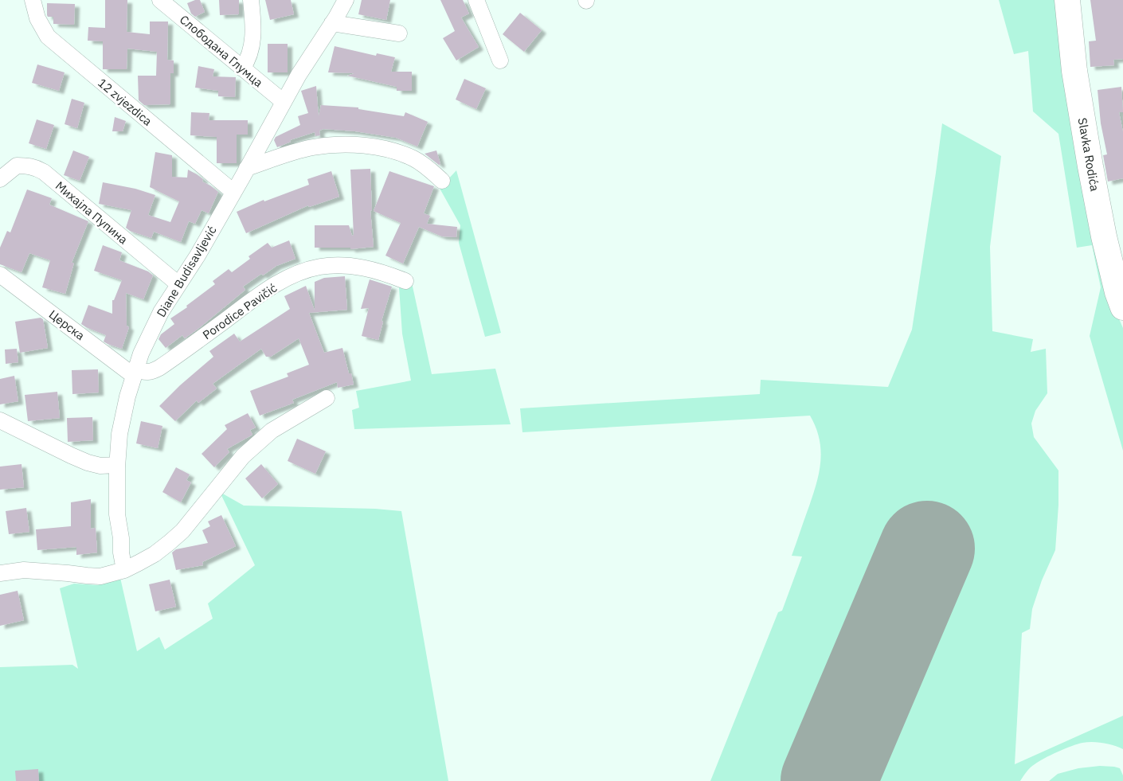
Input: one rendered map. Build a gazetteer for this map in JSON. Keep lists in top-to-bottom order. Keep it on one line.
{"streets":{"main road":["Slavka Rodića"],"street":["Слободана Глумца","12 zvjezdica","Михајла Пупина","Diane Budisavljević","Porodice Pavičić","Церска"]},"crossings":[["Слободана Глумца","Diane Budisavljević"],["12 zvjezdica","Diane Budisavljević"],["Михајла Пупина","Diane Budisavljević"],["Diane Budisavljević","Porodice Pavičić"],["Diane Budisavljević","Церска"],["Porodice Pavičić","Церска"]]}
